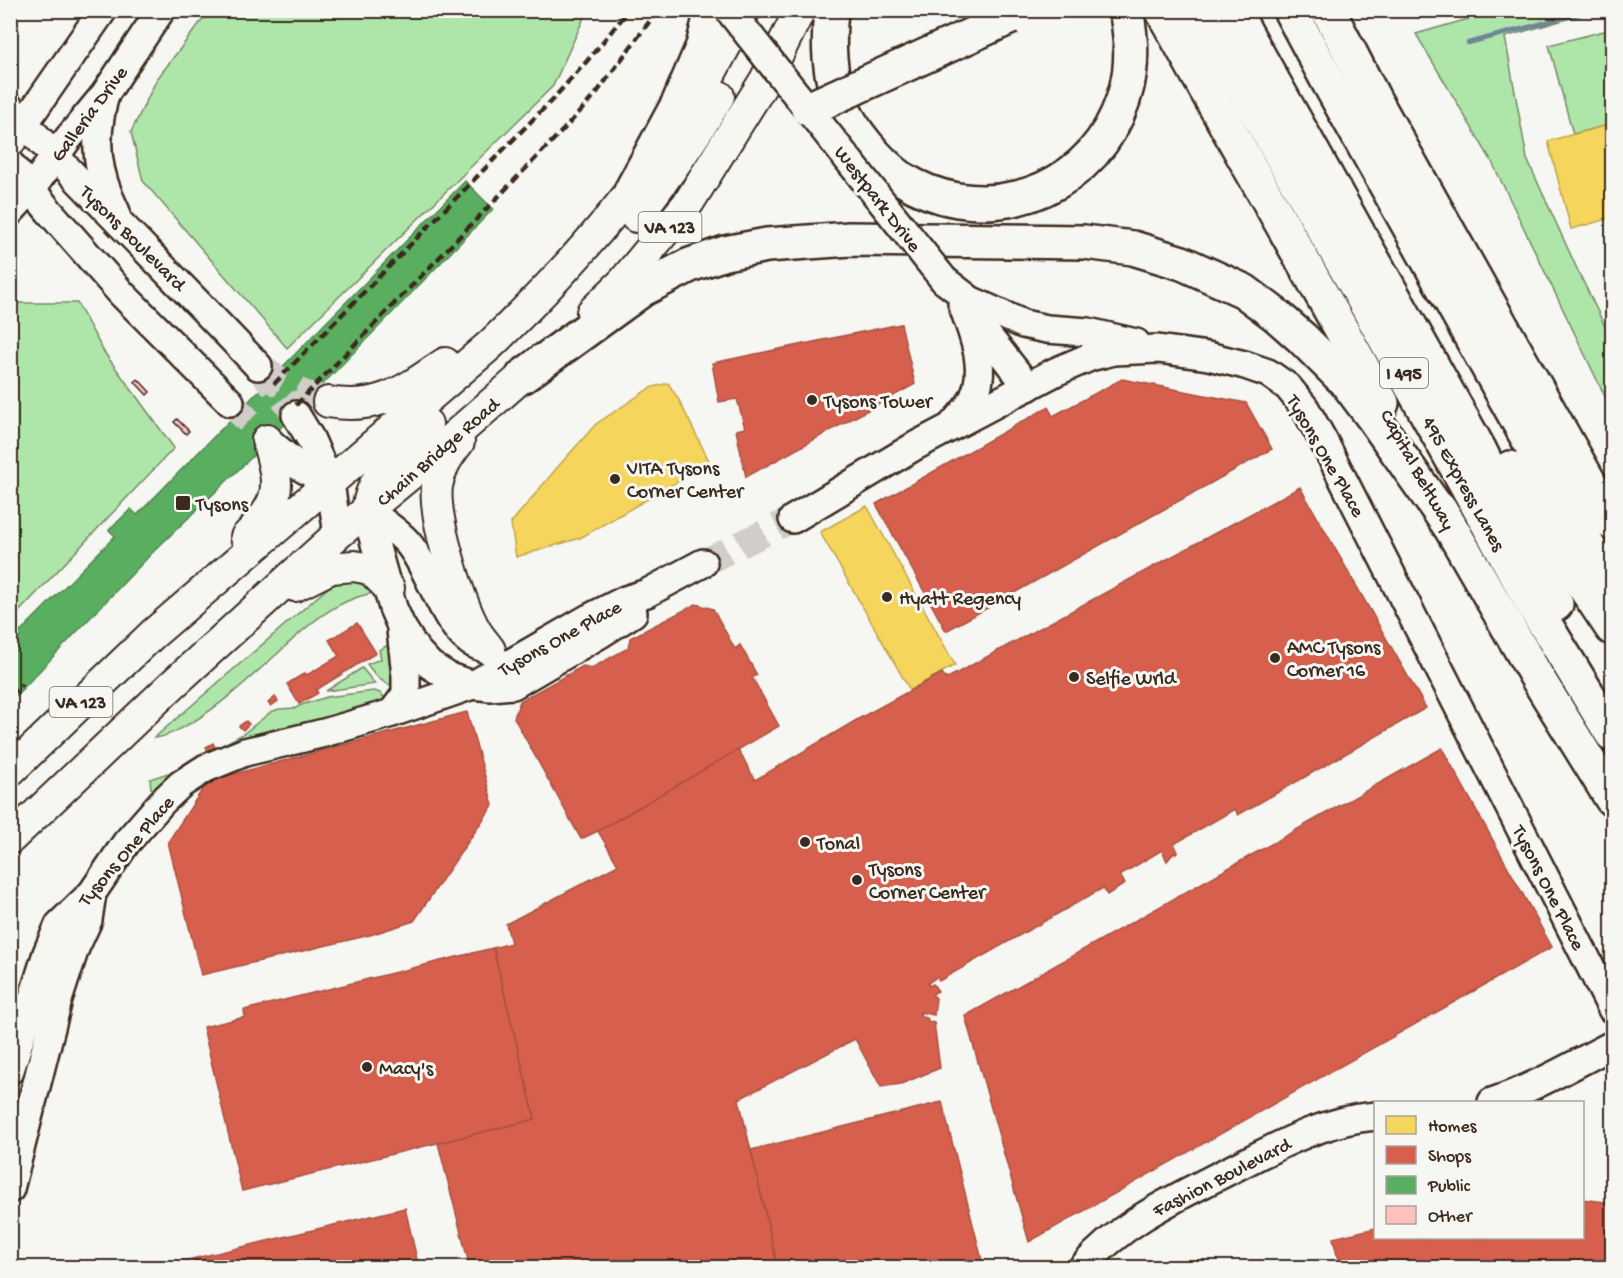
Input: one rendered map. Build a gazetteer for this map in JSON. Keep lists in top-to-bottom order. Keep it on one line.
{"streets":{"highway":["I 495","Capital Beltway","495 Express Lanes"],"main road":["VA 123","Chain Bridge Road"],"street":["Galleria Drive","Westpark Drive","Tysons Boulevard","Tysons One Place","Fashion Boulevard"]},"crossings":[["Galleria Drive","Tysons Boulevard"],["Westpark Drive","Tysons One Place"]],"places":{"other":["Tysons Tower","VITA Tysons Corner Center","Hyatt Regency","AMC Tysons Corner 16","Selfie Wrld","Tonal","Tysons Corner Center","Macy's"],"transit":["Tysons"]},"legend":["Homes","Shops","Public","Other"]}
